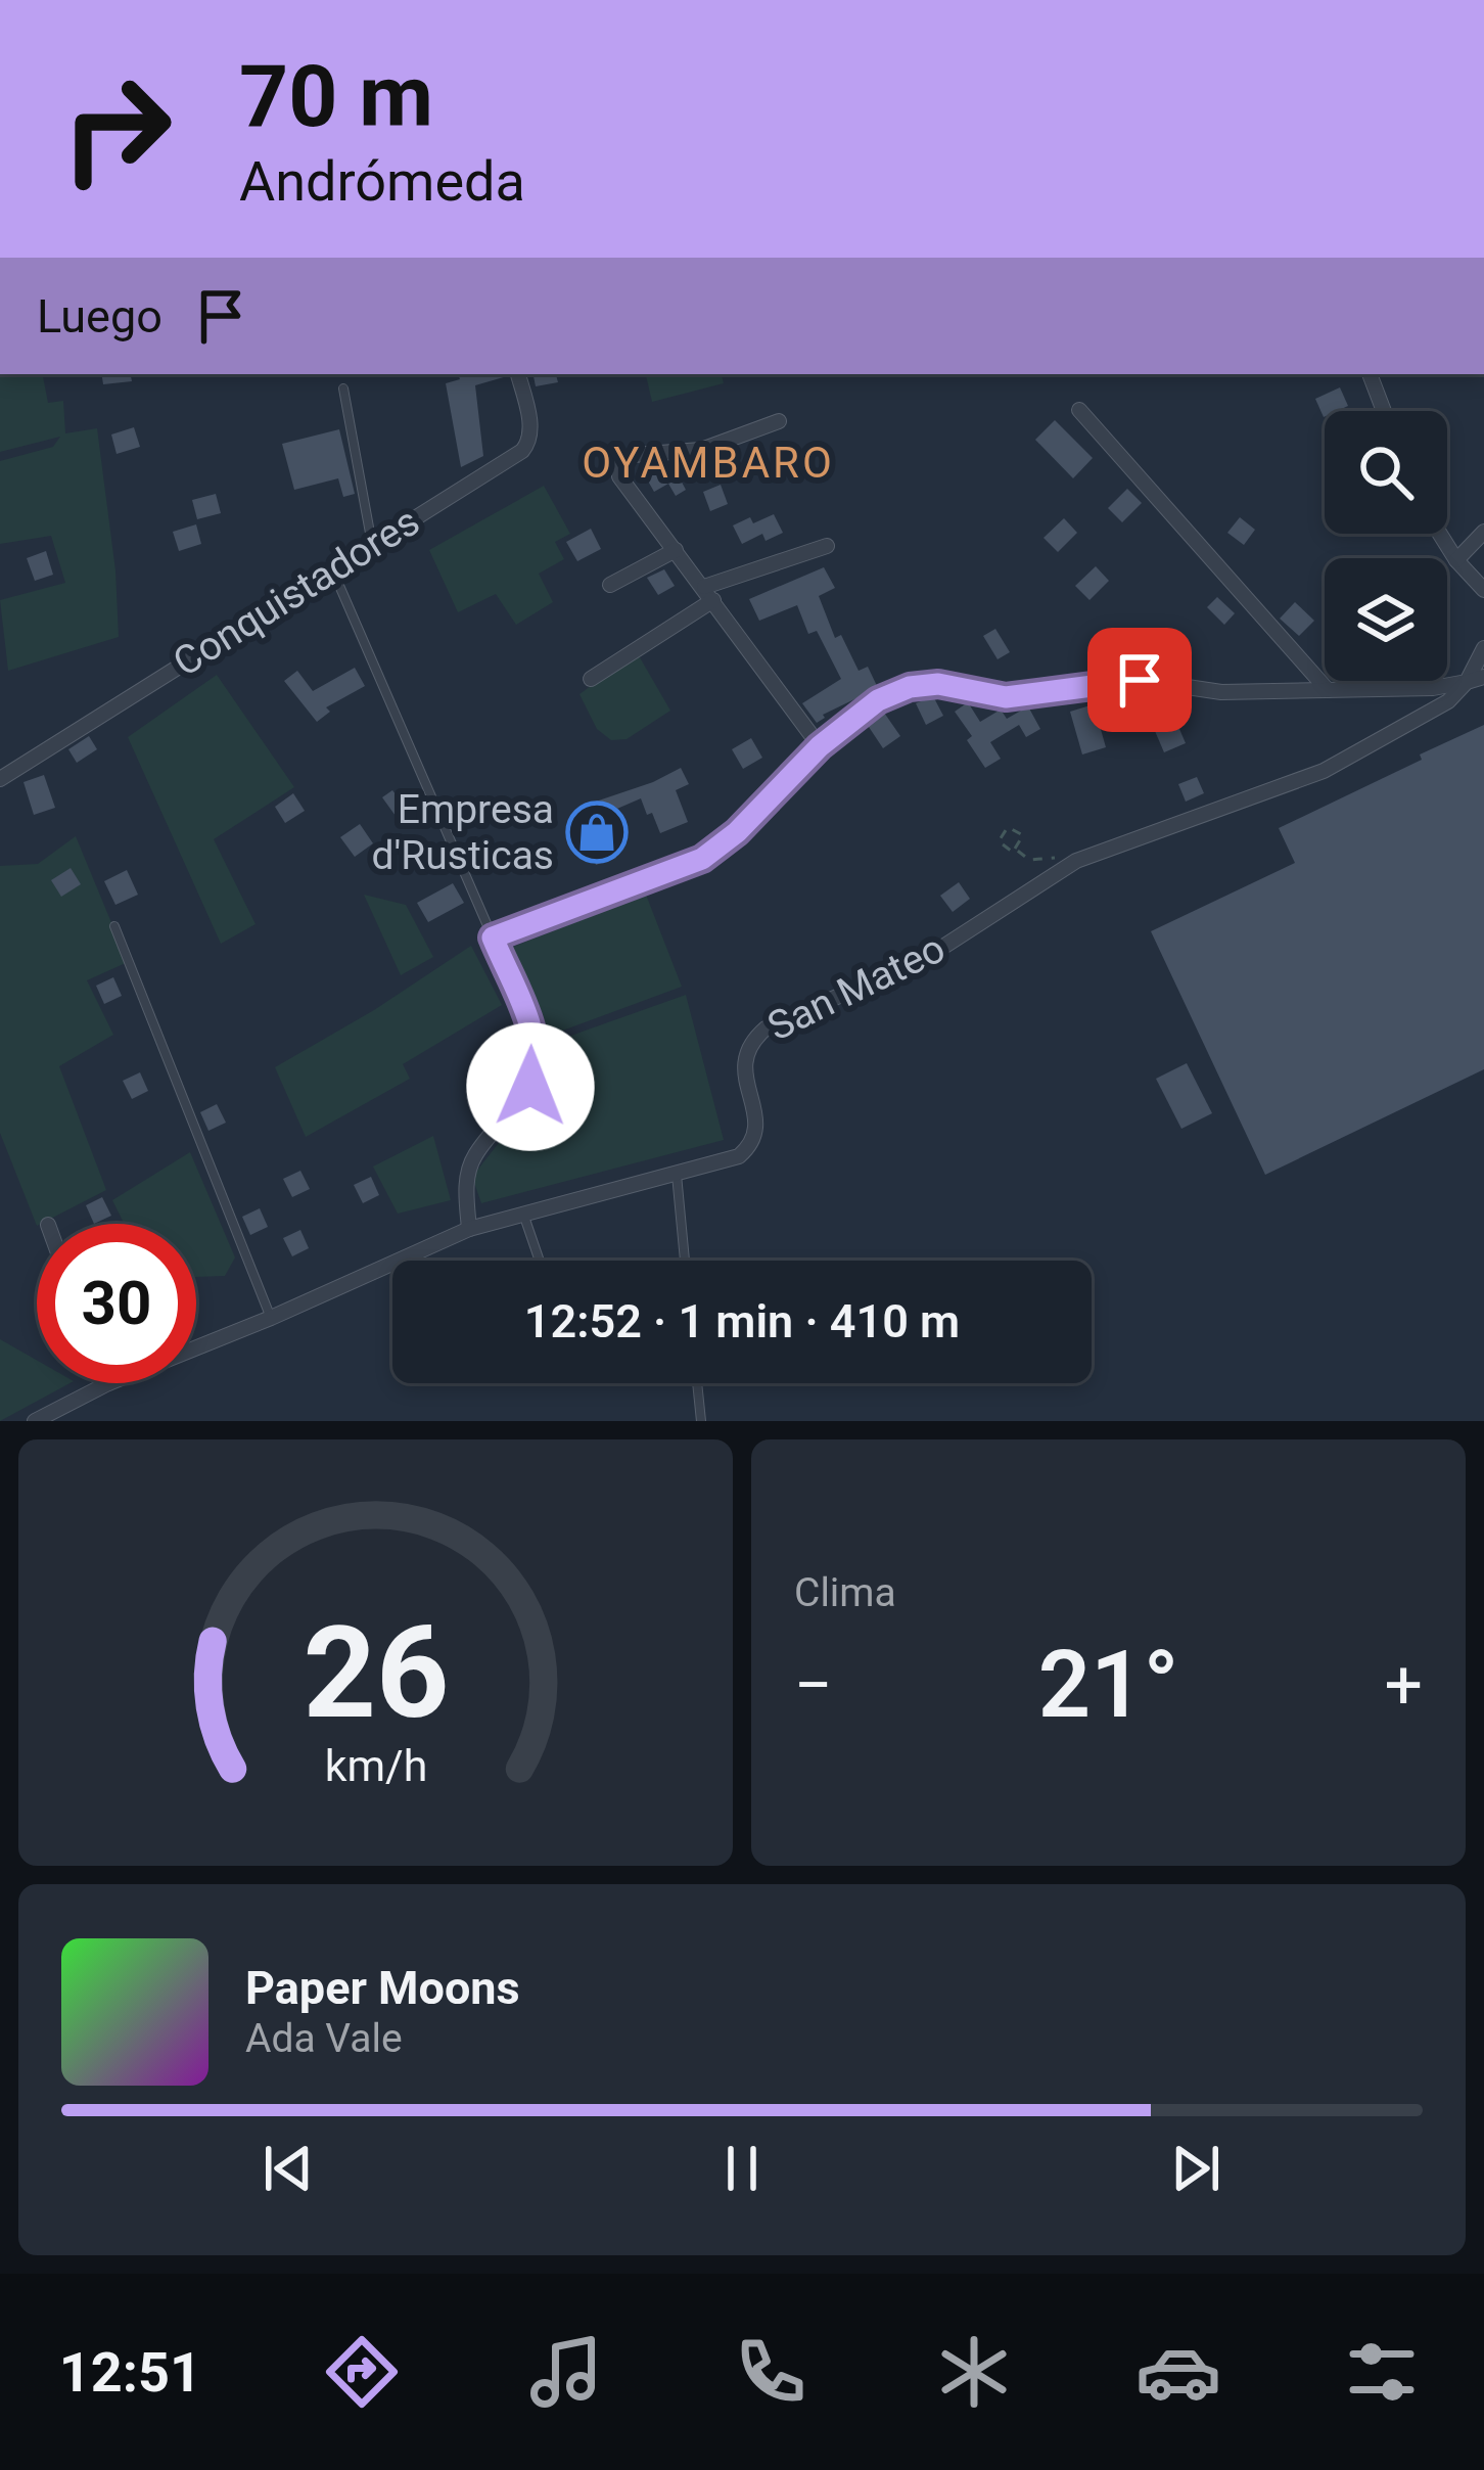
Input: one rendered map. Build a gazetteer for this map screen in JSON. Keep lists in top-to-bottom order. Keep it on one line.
{"streets":{"street":["Conquistadores","San Mateo"]},"districts":["OYAMBARO"],"places":{"shop":["Empresa d'Rusticas"]},"page":{"turn":["70 m","Andrómeda"],"then":"Luego","limit":"30","trip":"12:52 · 1 min · 410 m","tile":"Clima","heat":["−","21°","+"],"song":["Paper Moons","Ada Vale"],"tabs":"12:51","gauge":["26","km/h"]}}
